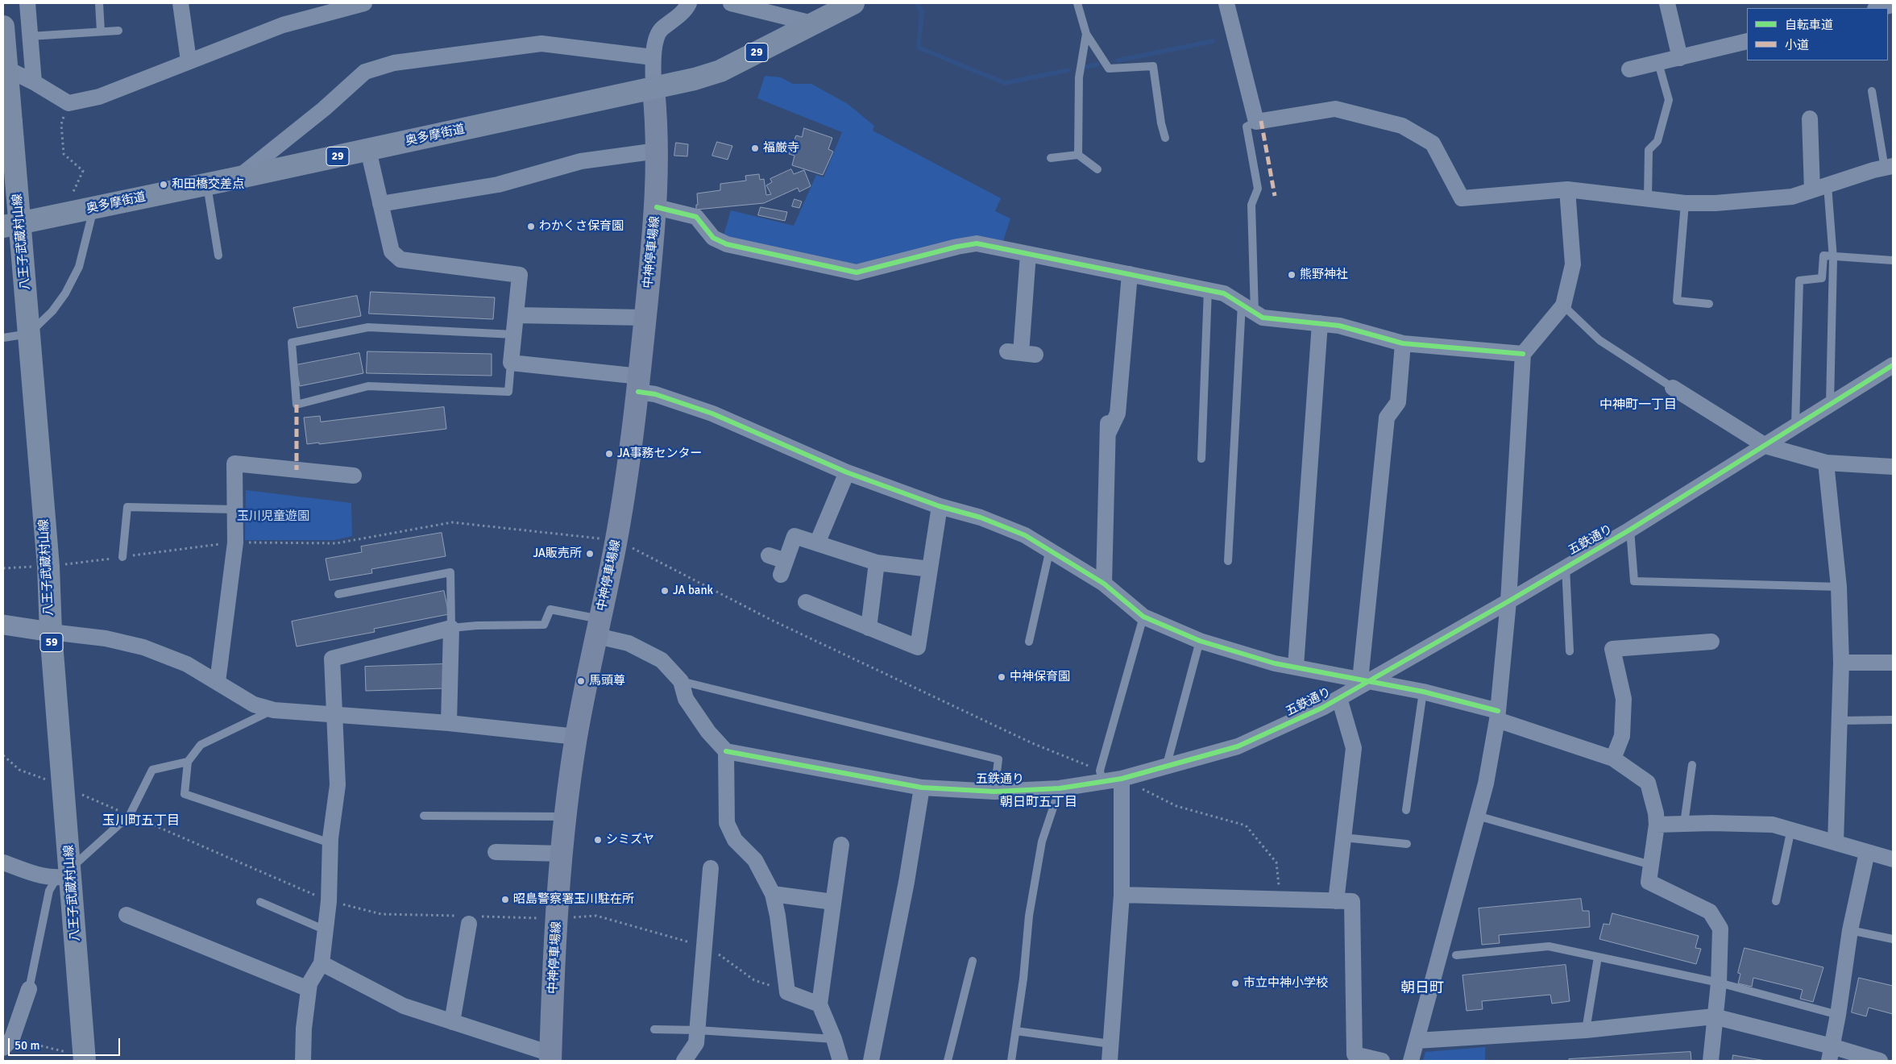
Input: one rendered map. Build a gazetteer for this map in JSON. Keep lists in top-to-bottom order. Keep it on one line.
{"streets":{"main road":["29","奥多摩街道","八王子武蔵村山線","中神停車場線","59"],"street":["五鉄通り"]},"crossings":[["奥多摩街道","八王子武蔵村山線"],["奥多摩街道","中神停車場線"]],"districts":["中神町一丁目","朝日町五丁目","玉川町五丁目","朝日町"],"parks":["玉川児童遊園"],"places":["福厳寺","和田橋交差点","わかくさ保育園","熊野神社","JA事務センター","JA販売所","JA bank","中神保育園","馬頭尊","シミズヤ","昭島警察署玉川駐在所","市立中神小学校"],"legend":["自転車道","小道"],"scale_bar":"50 m"}
